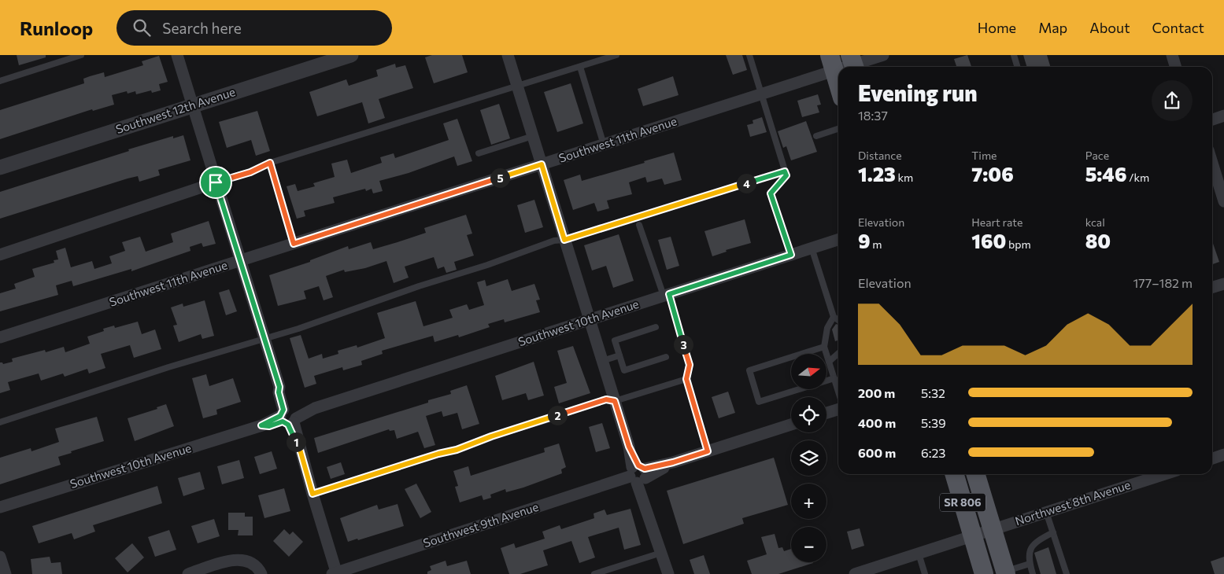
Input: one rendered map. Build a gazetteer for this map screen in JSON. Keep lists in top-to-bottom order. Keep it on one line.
{"streets":{"main road":["SR 806"],"street":["Southwest 12th Avenue","Southwest 11th Avenue","Southwest 10th Avenue","Northwest 8th Avenue","Southwest 9th Avenue"]},"crossings":[["SR 806","Northwest 8th Avenue"]],"north":"right","page":{"header":"Runloop","search":"Search here","nav":["Home","Map","About","Contact"],"heading":["Evening run","18:37"],"stats":[["Distance","1.23 km"],["Time","7:06"],["Pace","5:46 /km"],["Elevation","9 m"],["Heart rate","160 bpm"],["kcal","80"]],"pins":["5","4","3","2","1"],"chart":["Elevation","177–182 m"],"map_buttons":["+","−"],"list":[{"name":"200 m","note":"5:32"},{"name":"400 m","note":"5:39"},{"name":"600 m","note":"6:23"}]}}
